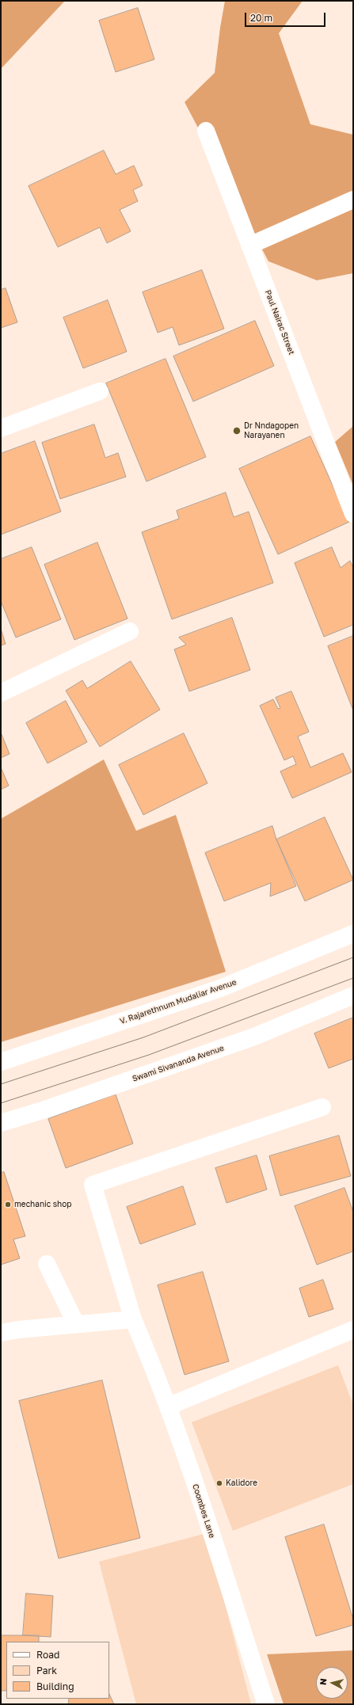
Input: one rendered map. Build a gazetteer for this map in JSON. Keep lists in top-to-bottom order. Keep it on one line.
{"streets":{"street":["Paul Nairac Street","V. Rajarethnum Mudaliar Avenue","Swami Sivananda Avenue","Coombes Lane"]},"places":["Dr Nndagopen Narayanen","mechanic shop","Kalidore"],"legend":["Road","Park","Building"],"scale_bar":"20 m","north":"left"}
